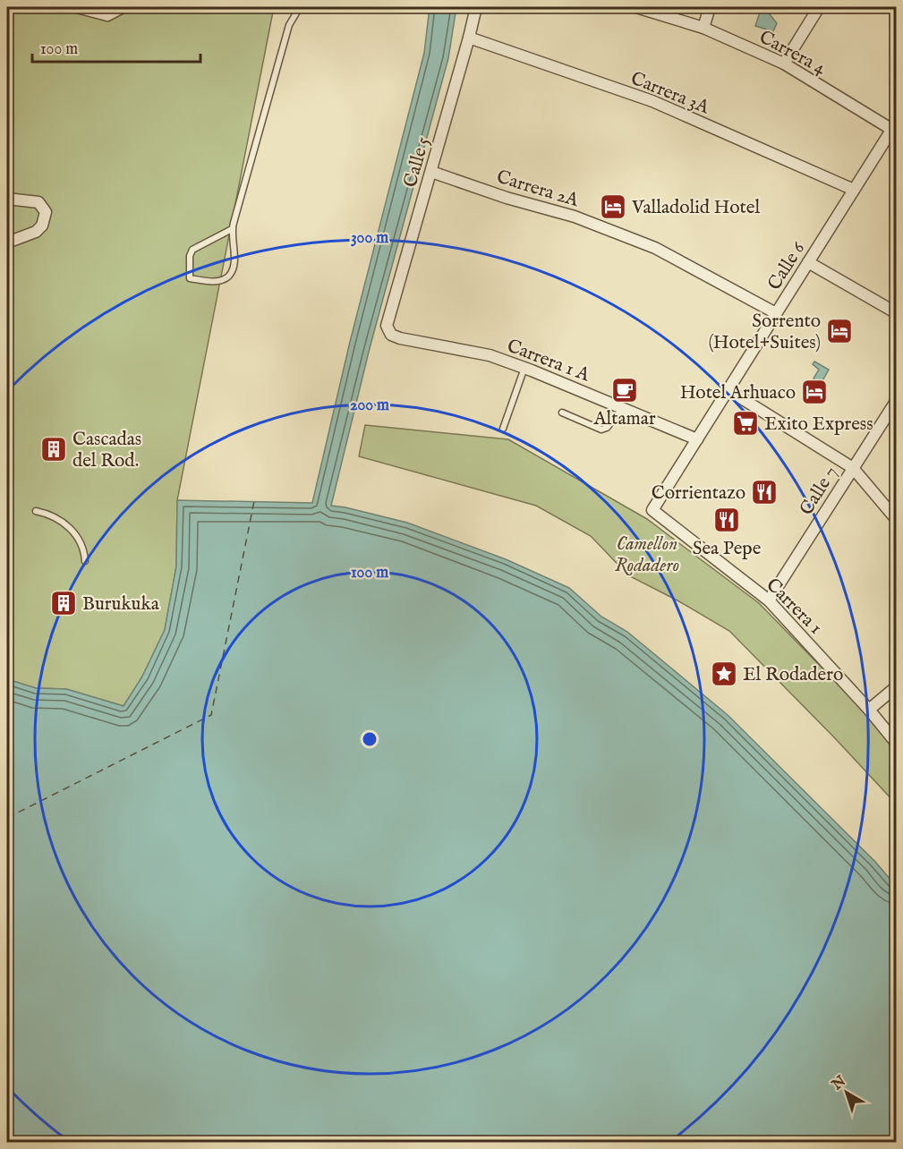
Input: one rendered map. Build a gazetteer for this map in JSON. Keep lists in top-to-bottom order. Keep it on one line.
{"streets":{"street":["Carrera 4","Carrera 3A","Calle 5","Carrera 2A","Calle 6","Carrera 1 A","Calle 7","Carrera 1"]},"crossings":[["Carrera 4","Calle 6"],["Carrera 3A","Calle 5"],["Carrera 3A","Calle 6"],["Calle 5","Carrera 2A"],["Calle 5","Carrera 1 A"],["Carrera 2A","Calle 6"],["Calle 6","Carrera 1 A"],["Calle 6","Carrera 1"],["Calle 7","Carrera 1"]],"parks":["Camellon Rodadero"],"places":{"hotel":["Valladolid Hotel","Sorrento (Hotel+Suites)","Hotel Arhuaco"],"cafe":["Altamar"],"supermarket":["Exito Express"],"building":["Cascadas del Rod.","Burukuka"],"restaurant":["Corrientazo","Sea Pepe"],"place":["El Rodadero"]},"scale_bar":"100 m","north":"top left","rings":["300 m","200 m","100 m"]}
